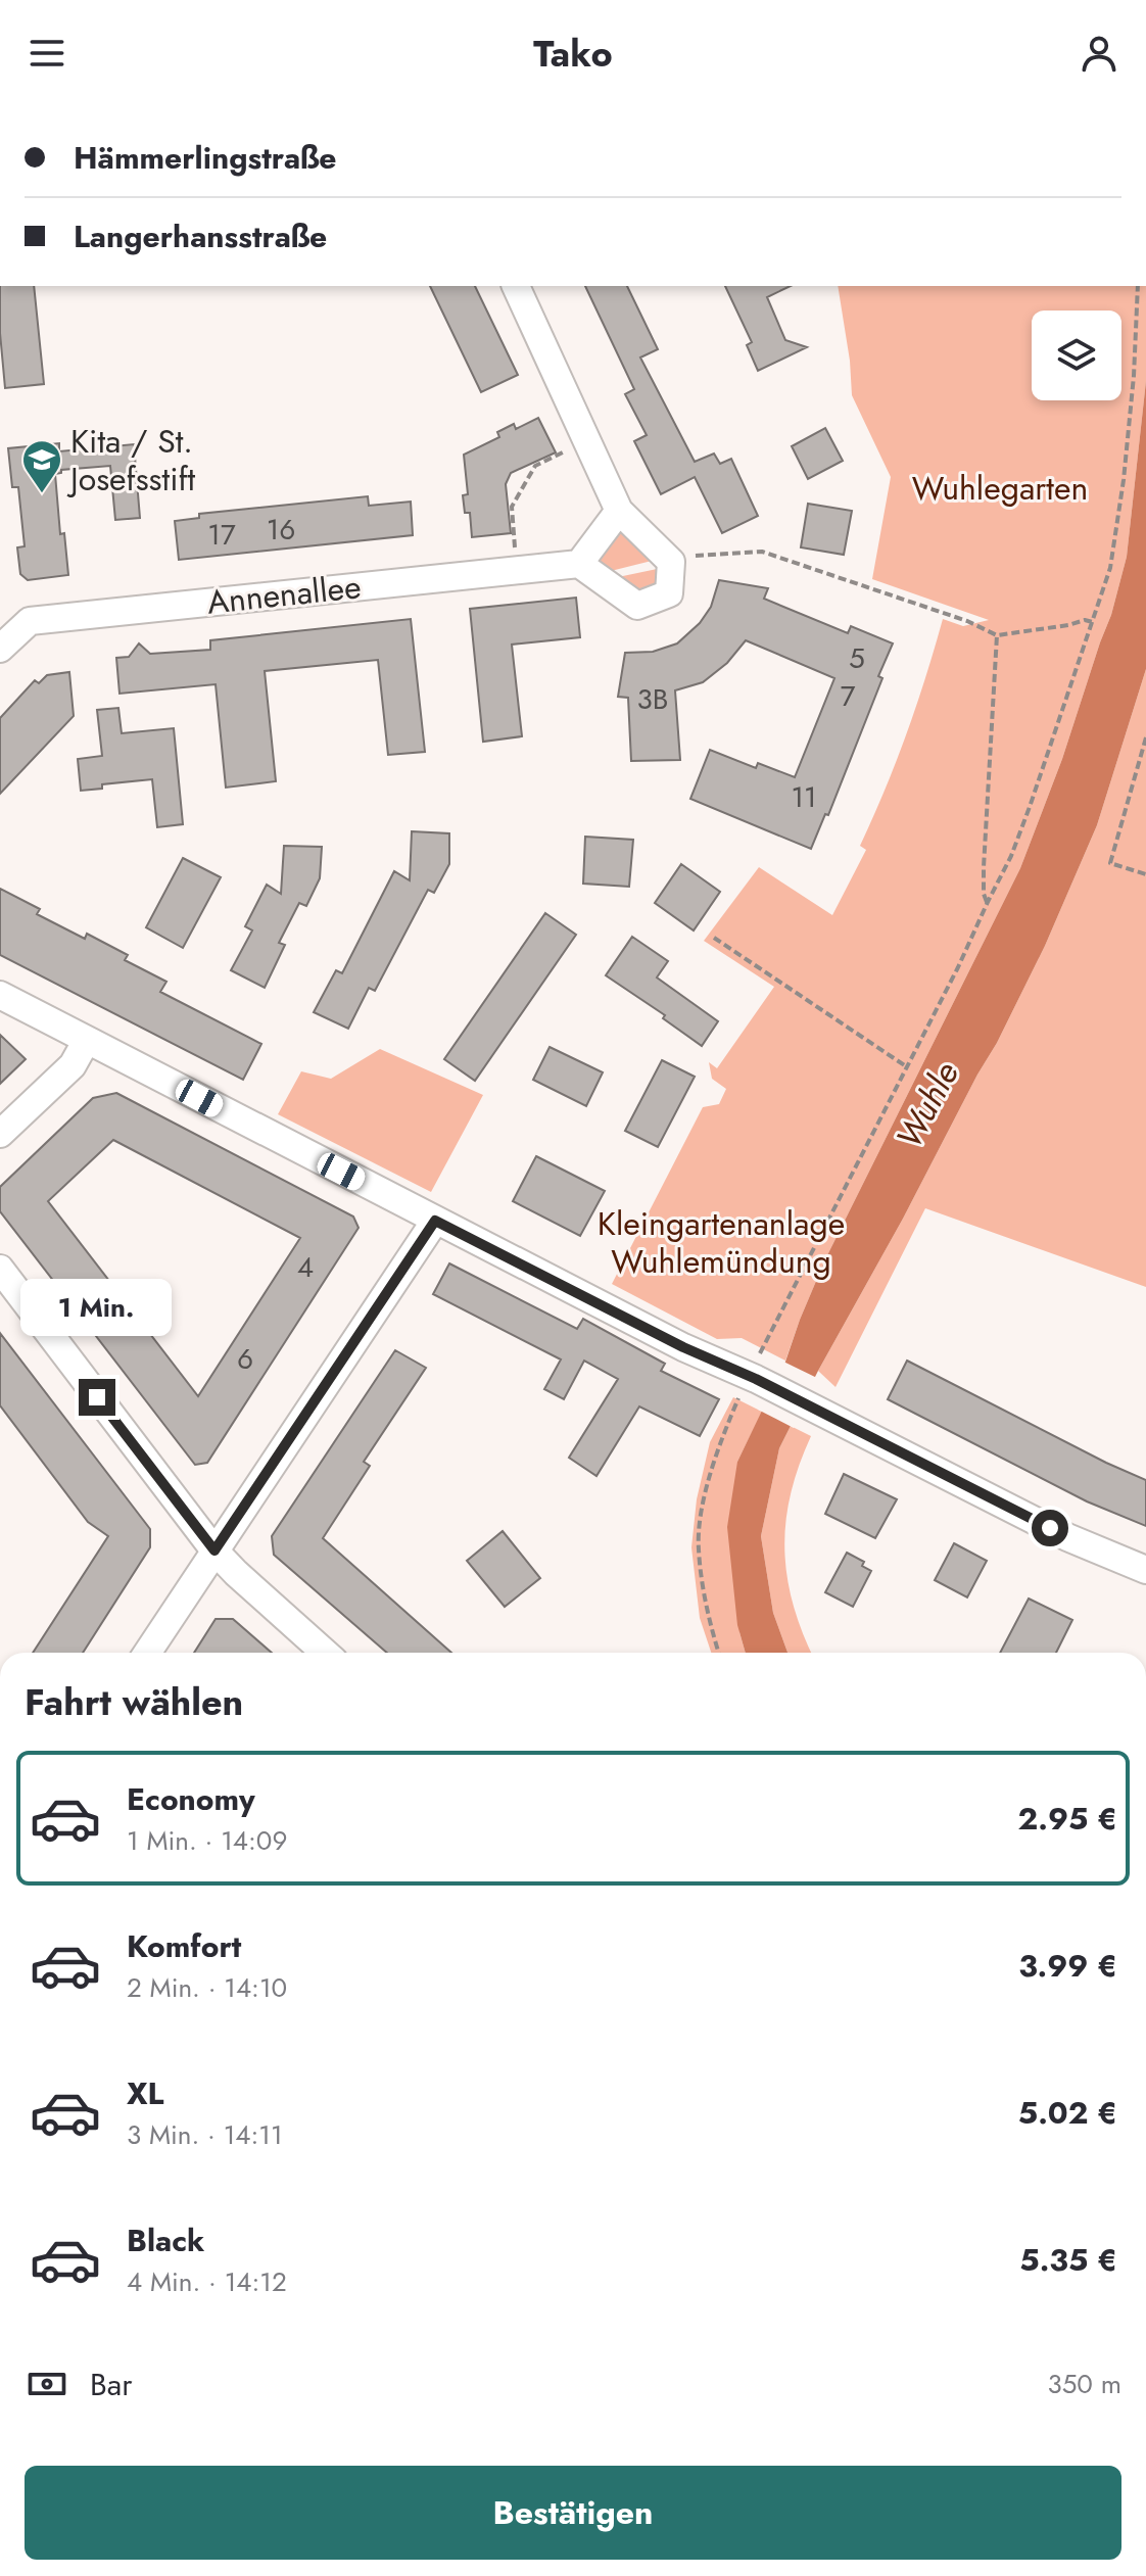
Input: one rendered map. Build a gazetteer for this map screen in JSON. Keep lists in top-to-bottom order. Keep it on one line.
{"streets":{"street":["Annenallee"]},"water":["Wuhle"],"parks":["Wuhlegarten","Kleingartenanlage Wuhlemündung"],"places":{"school or university":["Kita / St. Josefsstift"]},"house_numbers":["16","17","5","7","3B","11","4","6"],"page":{"header":"Tako","banner":["Hämmerlingstraße","Langerhansstraße"],"bubble":"1 Min.","heading":"Fahrt wählen","list":[{"name":"Economy","note":"1 Min. · 14:09","value":"2.95 €"},{"name":"Komfort","note":"2 Min. · 14:10","value":"3.99 €"},{"name":"XL","note":"3 Min. · 14:11","value":"5.02 €"},{"name":"Black","note":"4 Min. · 14:12","value":"5.35 €"}],"pay":["Bar","350 m"],"buttons":"Bestätigen"}}
